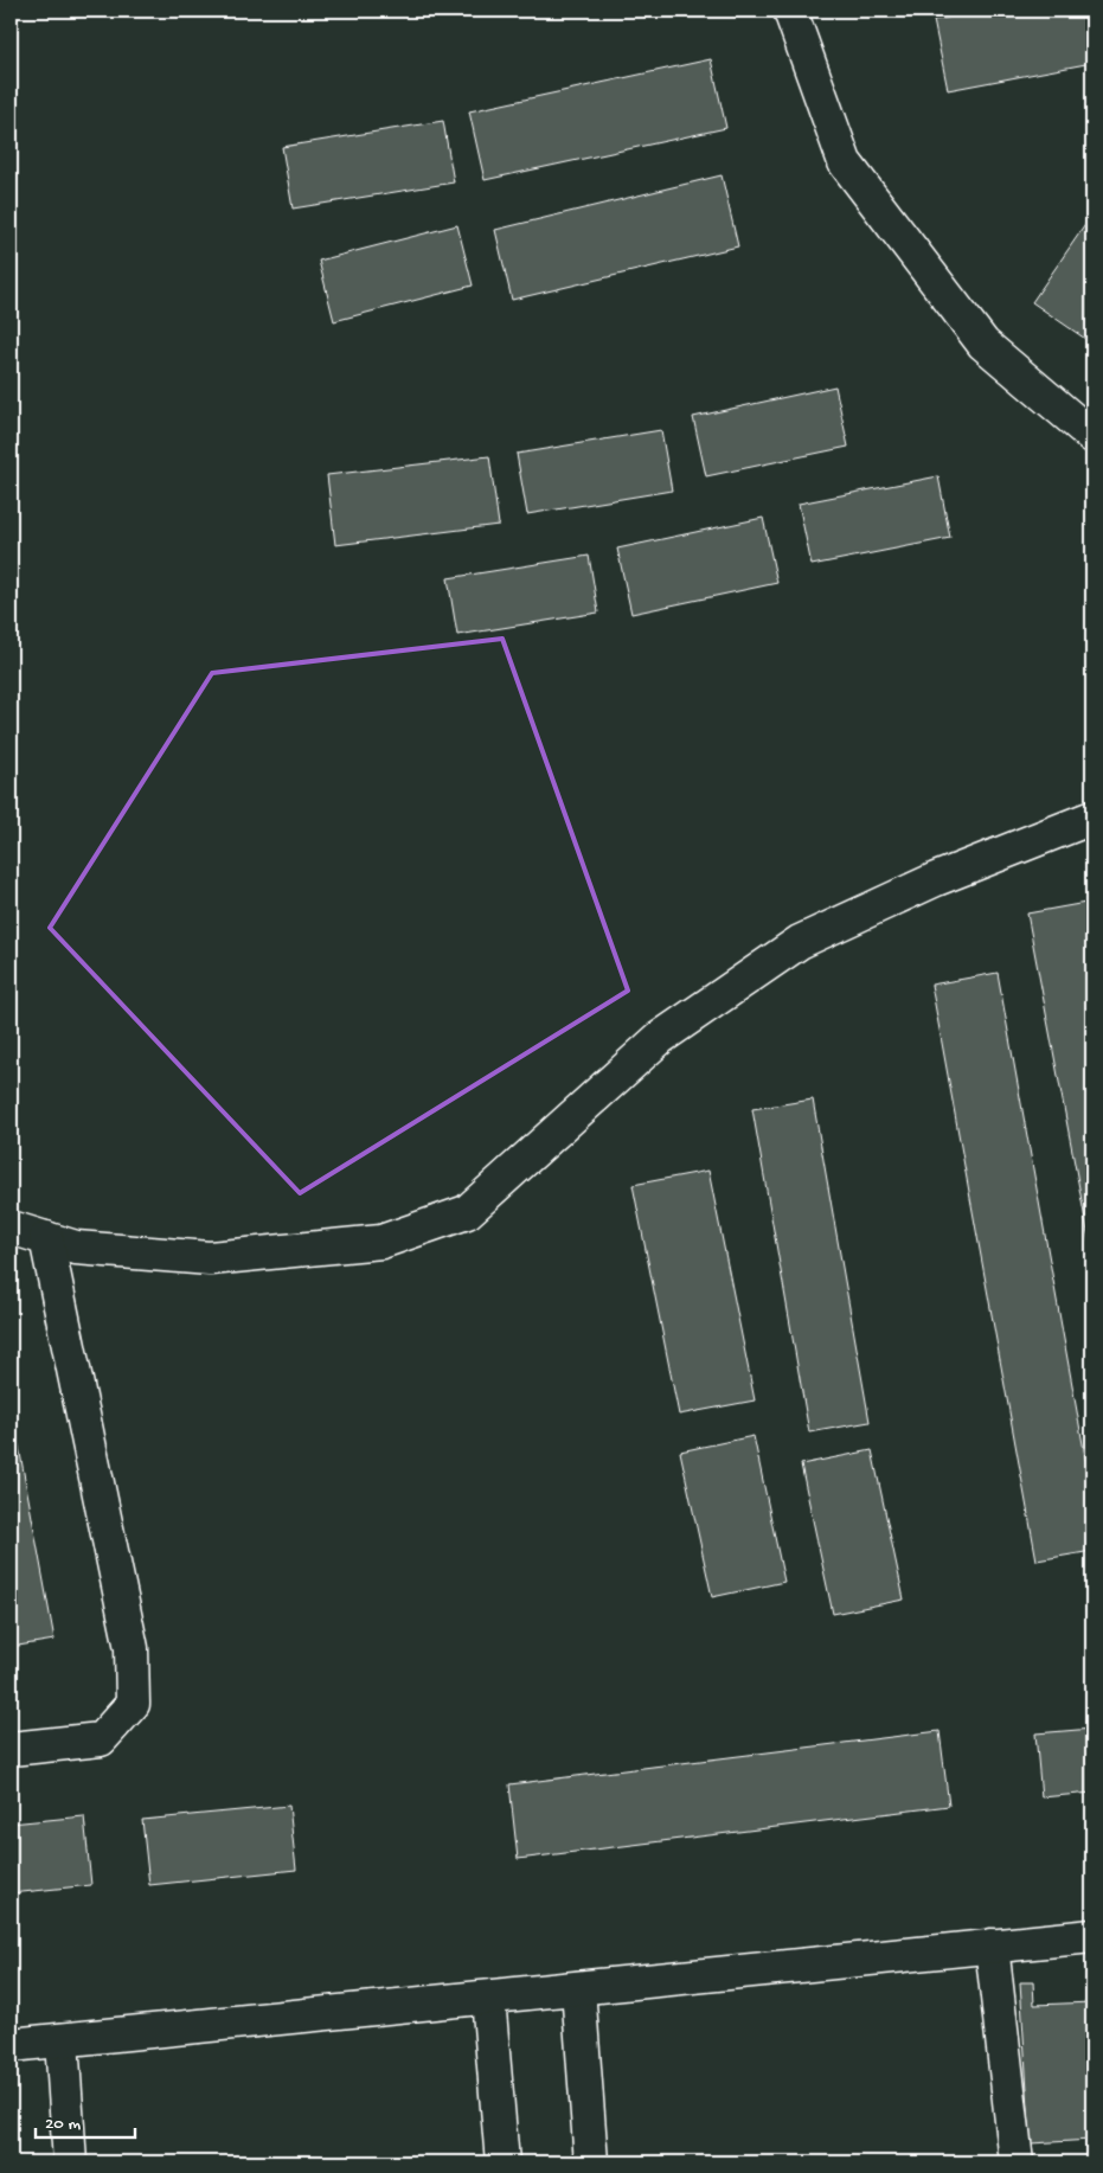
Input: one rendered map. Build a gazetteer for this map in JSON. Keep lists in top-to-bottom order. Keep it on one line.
{"scale_bar":"20 m"}
